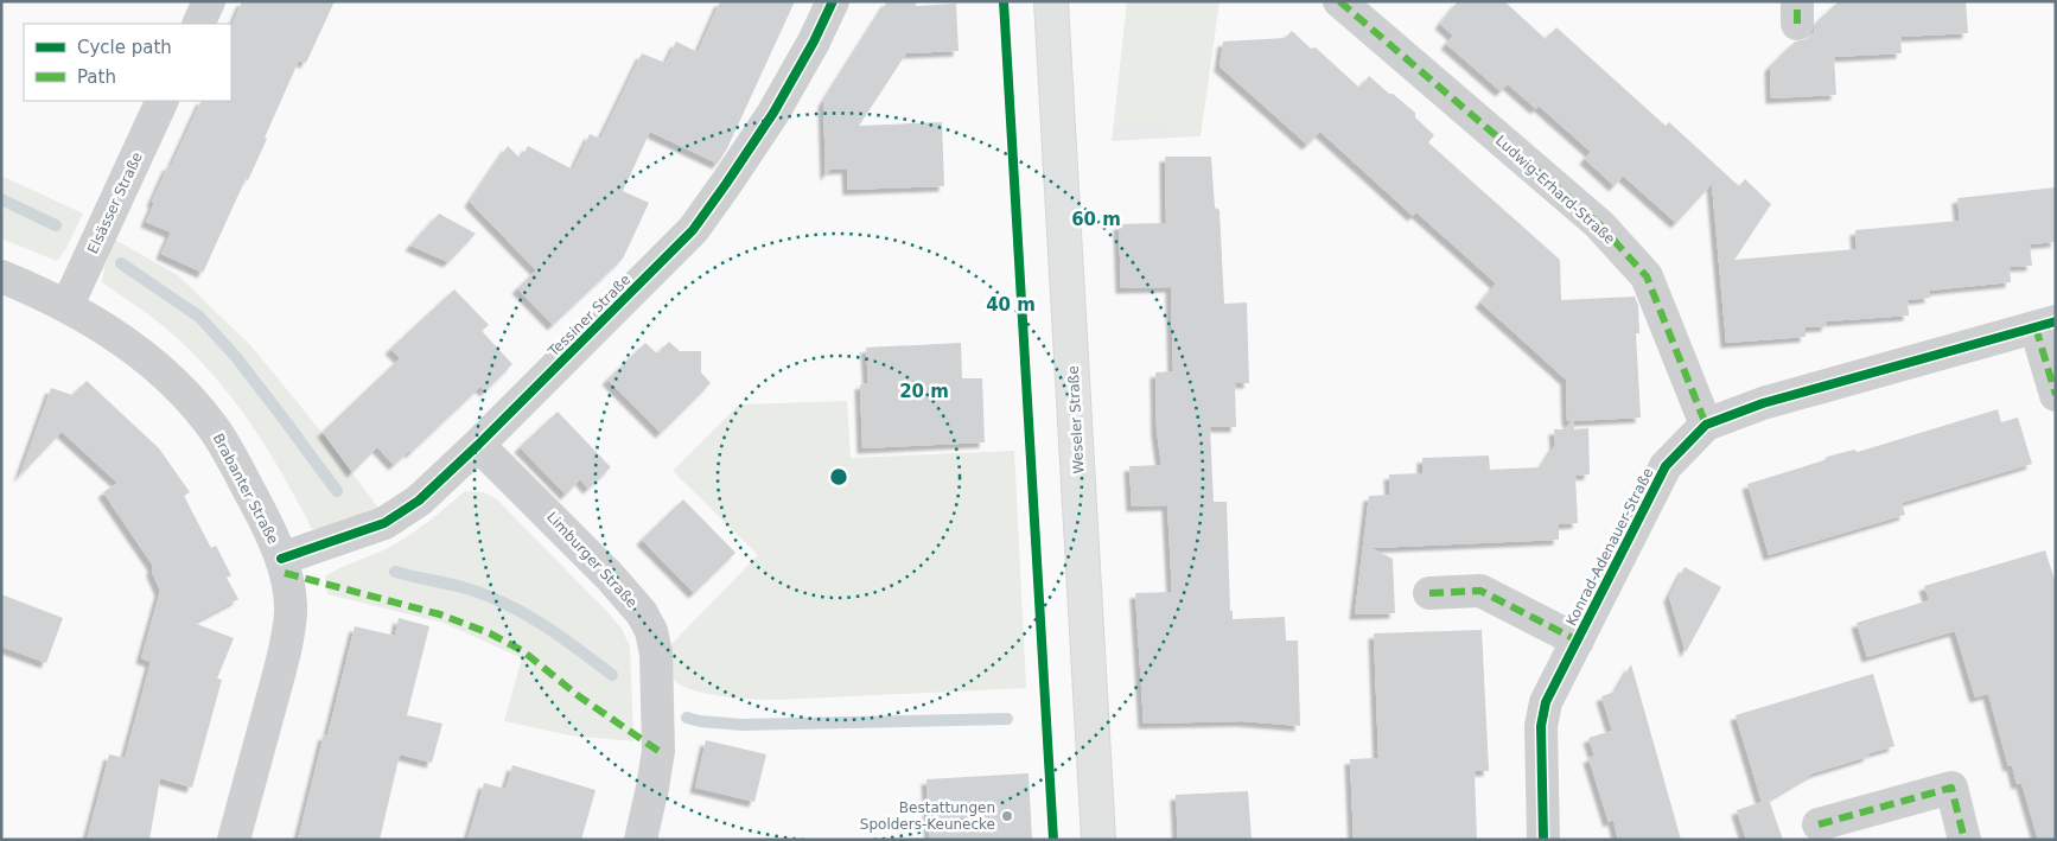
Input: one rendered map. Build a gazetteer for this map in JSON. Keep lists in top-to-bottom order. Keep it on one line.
{"streets":{"main road":["Weseler Straße"],"street":["Ludwig-Erhard-Straße","Elsässer Straße","Tessiner Straße","Brabanter Straße","Konrad-Adenauer-Straße","Limburger Straße"]},"crossings":[["Ludwig-Erhard-Straße","Konrad-Adenauer-Straße"],["Elsässer Straße","Brabanter Straße"],["Tessiner Straße","Brabanter Straße"],["Tessiner Straße","Limburger Straße"]],"places":["Bestattungen Spolders-Keunecke"],"legend":["Cycle path","Path"],"rings":["60 m","40 m","20 m"]}
